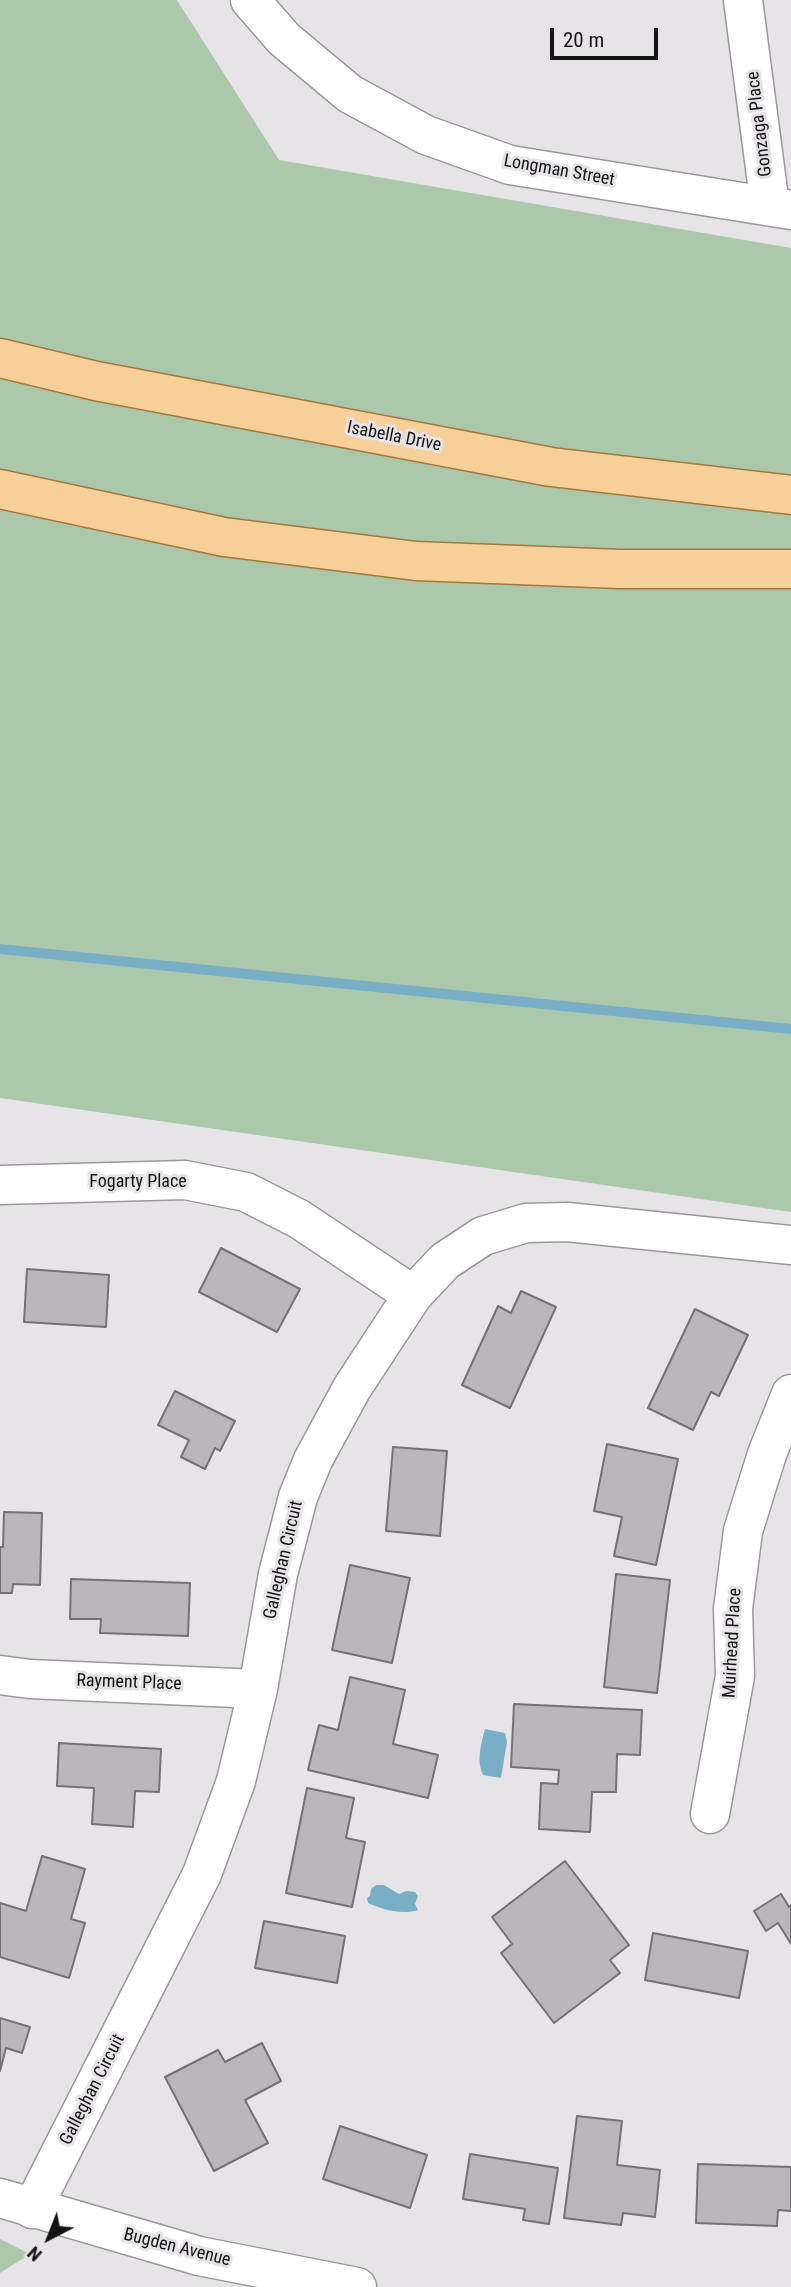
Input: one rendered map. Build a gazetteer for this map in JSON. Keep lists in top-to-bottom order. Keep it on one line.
{"streets":{"main road":["Isabella Drive"],"street":["Gonzaga Place","Longman Street","Fogarty Place","Galleghan Circuit","Muirhead Place","Rayment Place","Bugden Avenue"]},"crossings":[["Gonzaga Place","Longman Street"],["Fogarty Place","Galleghan Circuit"],["Galleghan Circuit","Rayment Place"],["Galleghan Circuit","Bugden Avenue"]],"scale_bar":"20 m","north":"bottom left"}
